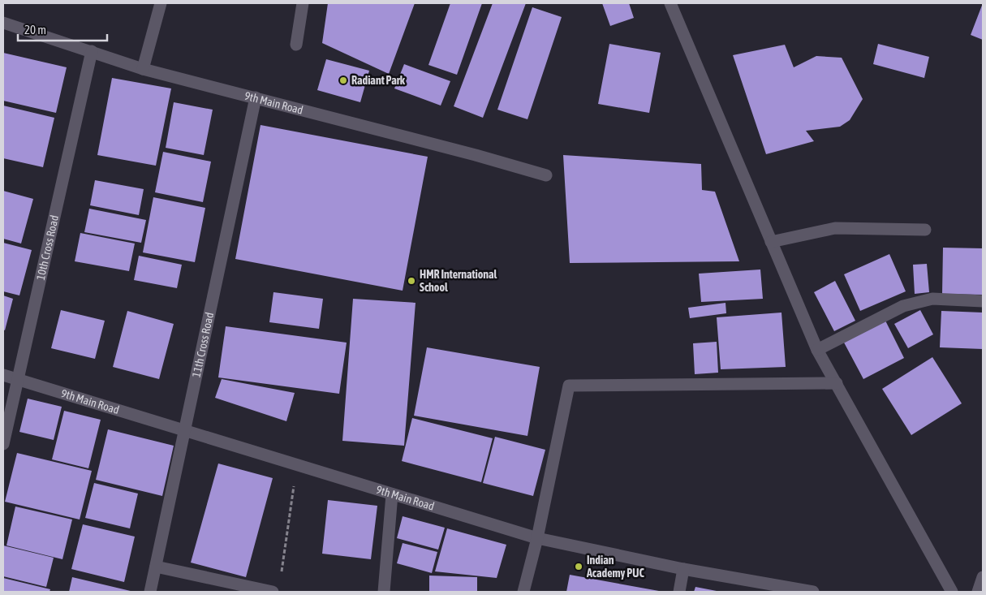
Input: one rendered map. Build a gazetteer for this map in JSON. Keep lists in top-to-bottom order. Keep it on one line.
{"streets":{"street":["9th Main Road","10th Cross Road","11th Cross Road"]},"crossings":[["9th Main Road","10th Cross Road"],["9th Main Road","11th Cross Road"]],"places":["Radiant Park","HMR International School","Indian Academy PUC"],"scale_bar":"20 m"}
